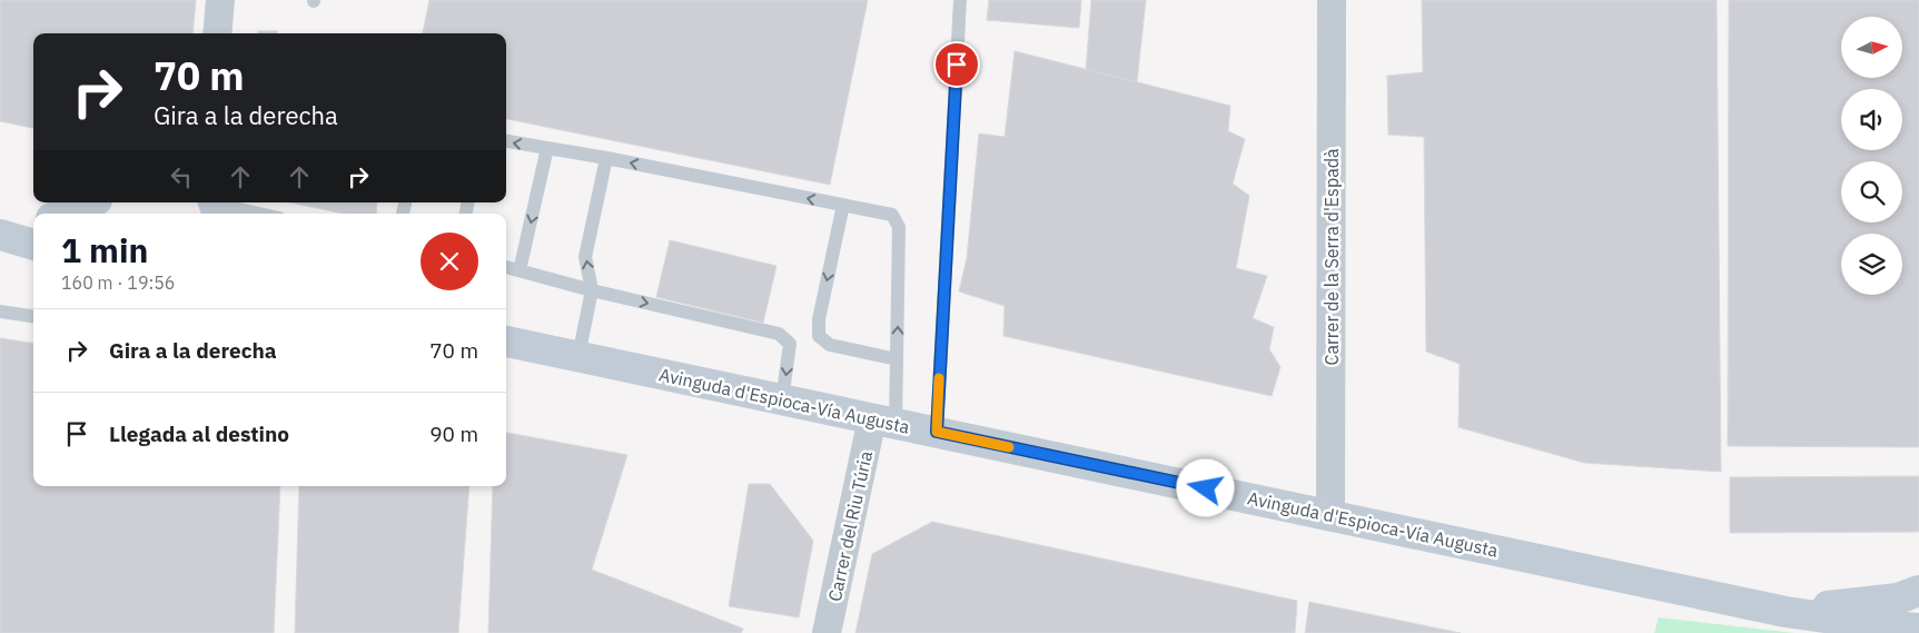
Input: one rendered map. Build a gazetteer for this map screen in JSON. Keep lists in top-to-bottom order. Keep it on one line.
{"streets":{"street":["Carrer de la Serra d'Espadà","Avinguda d'Espioca-Vía Augusta","Carrer del Riu Túria"]},"crossings":[["Carrer de la Serra d'Espadà","Avinguda d'Espioca-Vía Augusta"],["Avinguda d'Espioca-Vía Augusta","Carrer del Riu Túria"]],"north":"right","page":{"turn":["70 m","Gira a la derecha"],"heading":["1 min","160 m · 19:56"],"list":[{"name":"Gira a la derecha","value":"70 m"},{"name":"Llegada al destino","value":"90 m"}]}}
